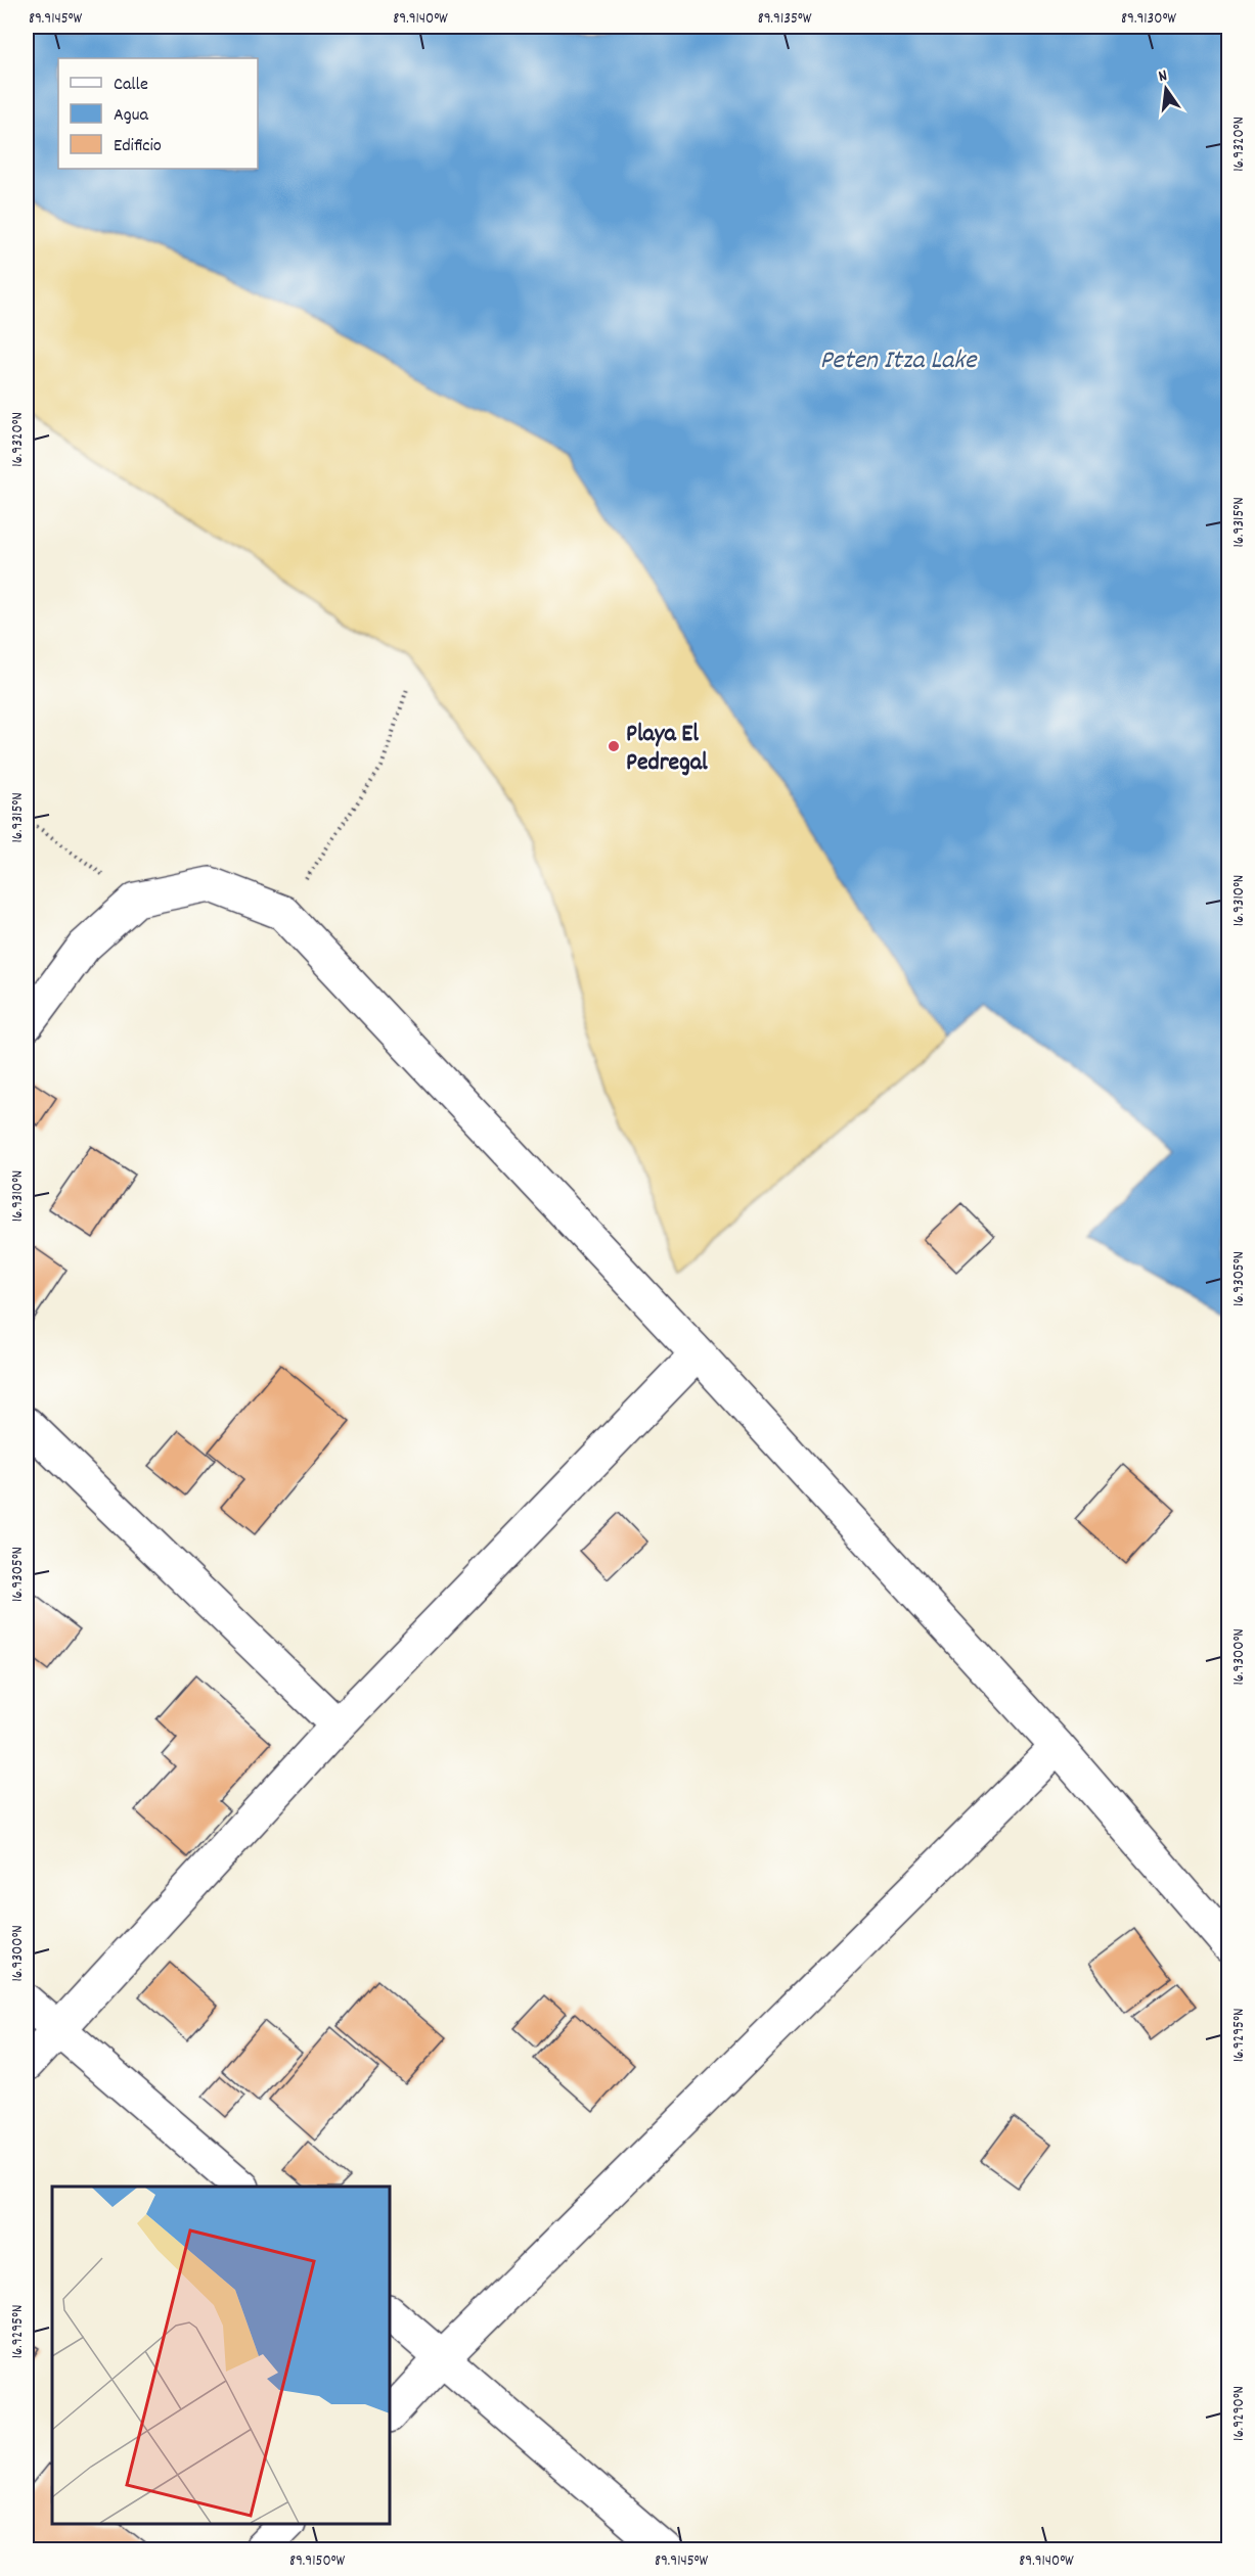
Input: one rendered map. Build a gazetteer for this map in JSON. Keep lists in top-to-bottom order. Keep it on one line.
{"water":["Peten Itza Lake"],"places":["Playa El Pedregal"],"legend":["Calle","Agua","Edificio"],"north":"top","coordinates":["89.9145°W","89.9140°W","89.9135°W","89.9130°W","16.9320°N","16.9315°N","16.9310°N","16.9305°N","16.9300°N","16.9295°N","16.9290°N","89.9150°W"]}
